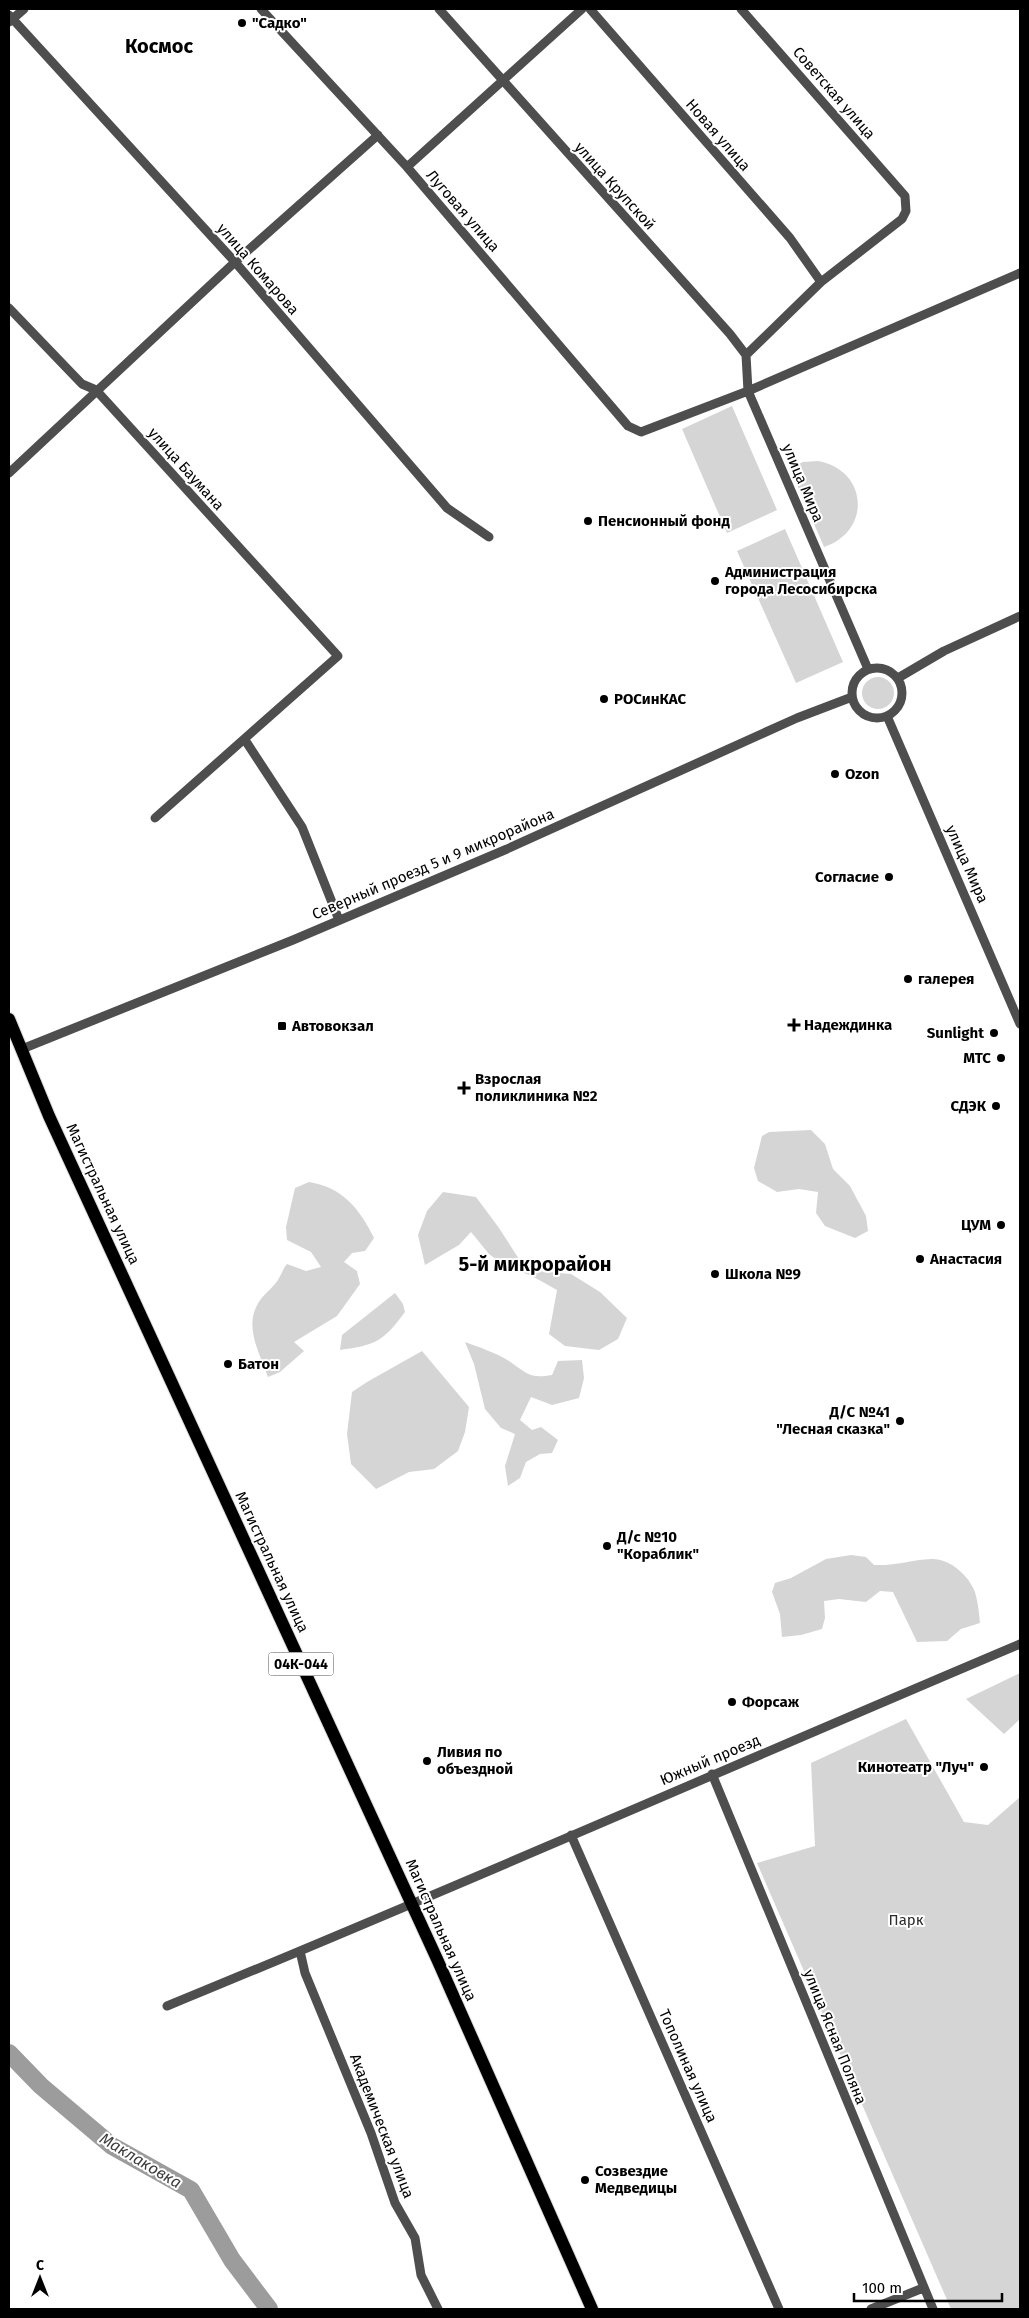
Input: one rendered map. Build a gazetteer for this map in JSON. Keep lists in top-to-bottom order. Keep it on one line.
{"streets":{"main road":["Магистральная улица","04К-044"],"street":["Советская улица","Новая улица","улица Крупской","Луговая улица","улица Комарова","улица Баумана","улица Мира","Северный проезд 5 и 9 микрорайона","Южный проезд","улица Ясная Поляна","Тополиная улица","Академическая улица"]},"crossings":[["Советская улица","Новая улица"],["Луговая улица","улица Мира"],["улица Мира","Северный проезд 5 и 9 микрорайона"],["Северный проезд 5 и 9 микрорайона","Магистральная улица"],["Магистральная улица","Южный проезд"],["Южный проезд","улица Ясная Поляна"],["Южный проезд","Тополиная улица"],["Южный проезд","Академическая улица"]],"districts":["Космос","5-й микрорайон"],"water":["Маклаковка"],"parks":["Парк"],"places":{"other":["\"Садко\"","Пенсионный фонд","Администрация города Лесосибирска","РОСинКАС","Ozon","Согласие","галерея","Sunlight","МТС","СДЭК","ЦУМ","Анастасия","Школа №9","Батон","Д/С №41 \"Лесная сказка\"","Д/с №10 \"Кораблик\"","Форсаж","Ливия по объездной","Кинотеатр \"Луч\"","Созвездие Медведицы"],"health":["Надеждинка","Взрослая поликлиника №2"],"transit":["Автовокзал"]},"scale_bar":"100 m","north":"top"}
